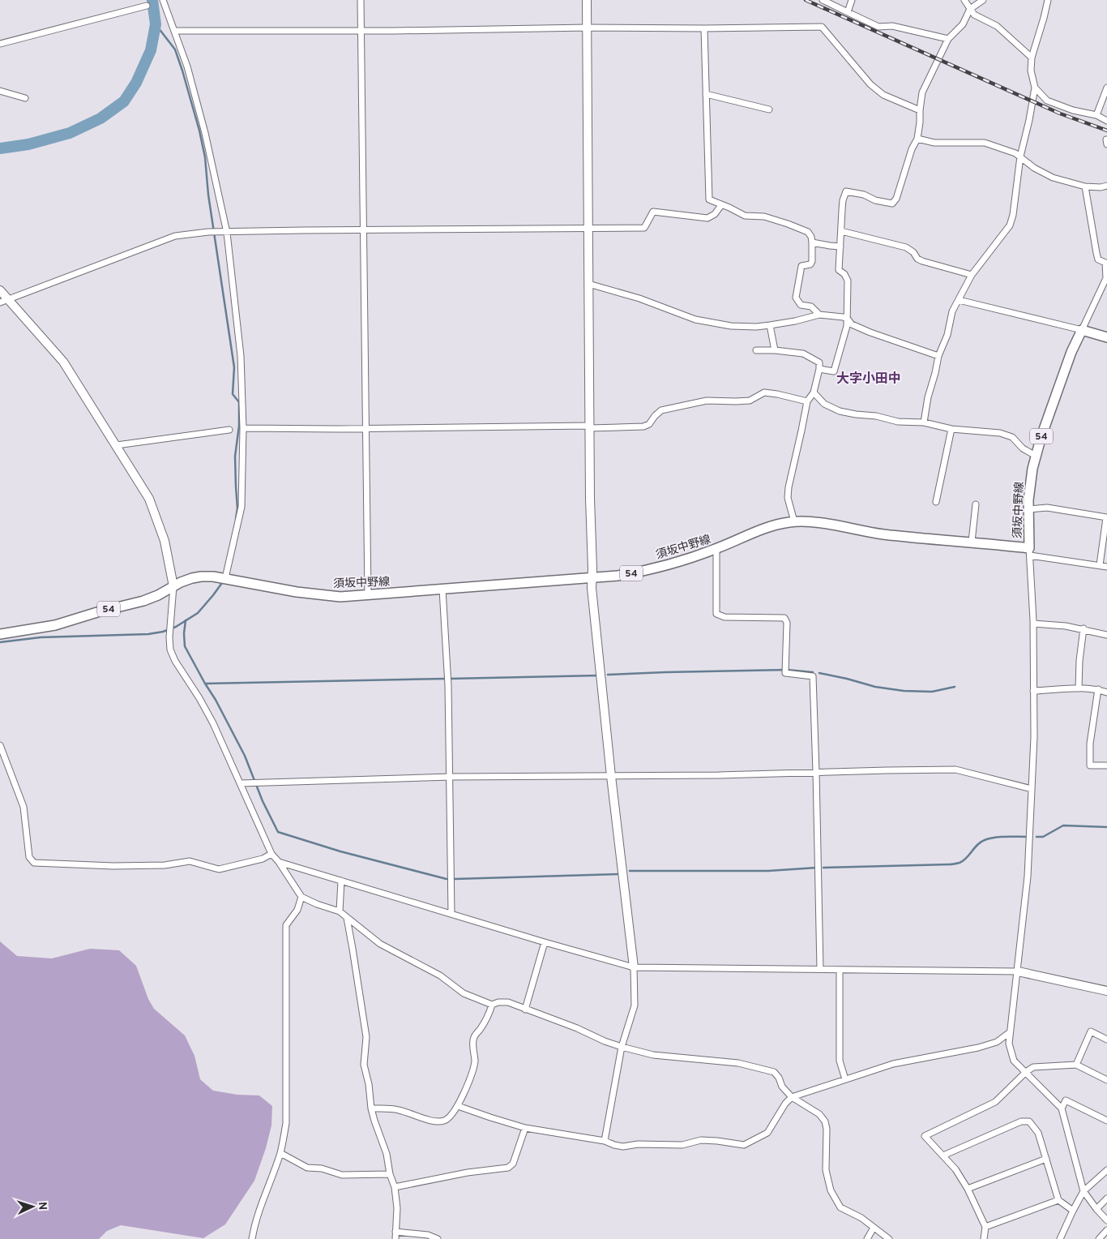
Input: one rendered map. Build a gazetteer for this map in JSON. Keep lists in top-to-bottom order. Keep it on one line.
{"streets":{"main road":["54","須坂中野線"]},"districts":["大字小田中"],"north":"right"}
